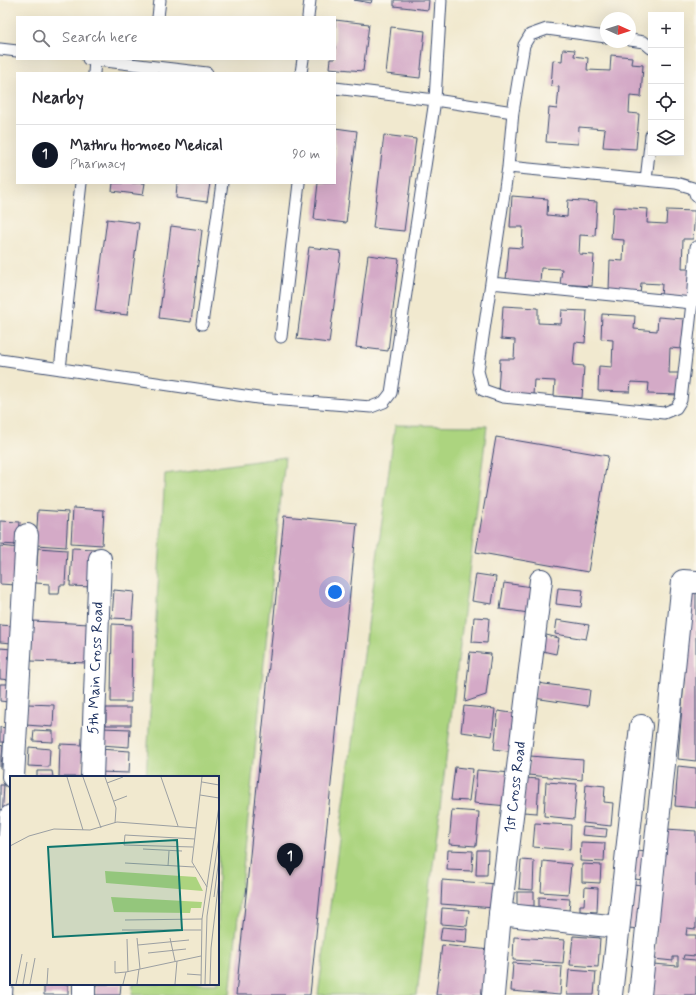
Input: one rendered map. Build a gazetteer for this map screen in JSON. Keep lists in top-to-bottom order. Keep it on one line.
{"streets":{"street":["5th Main Cross Road","1st Cross Road"]},"north":"right","page":{"map_buttons":["+","−"],"search":"Search here","heading":"Nearby","list":[{"mark":"1","name":"Mathru Homoeo Medical","note":"Pharmacy","value":"90 m"}],"pins":"1"}}
